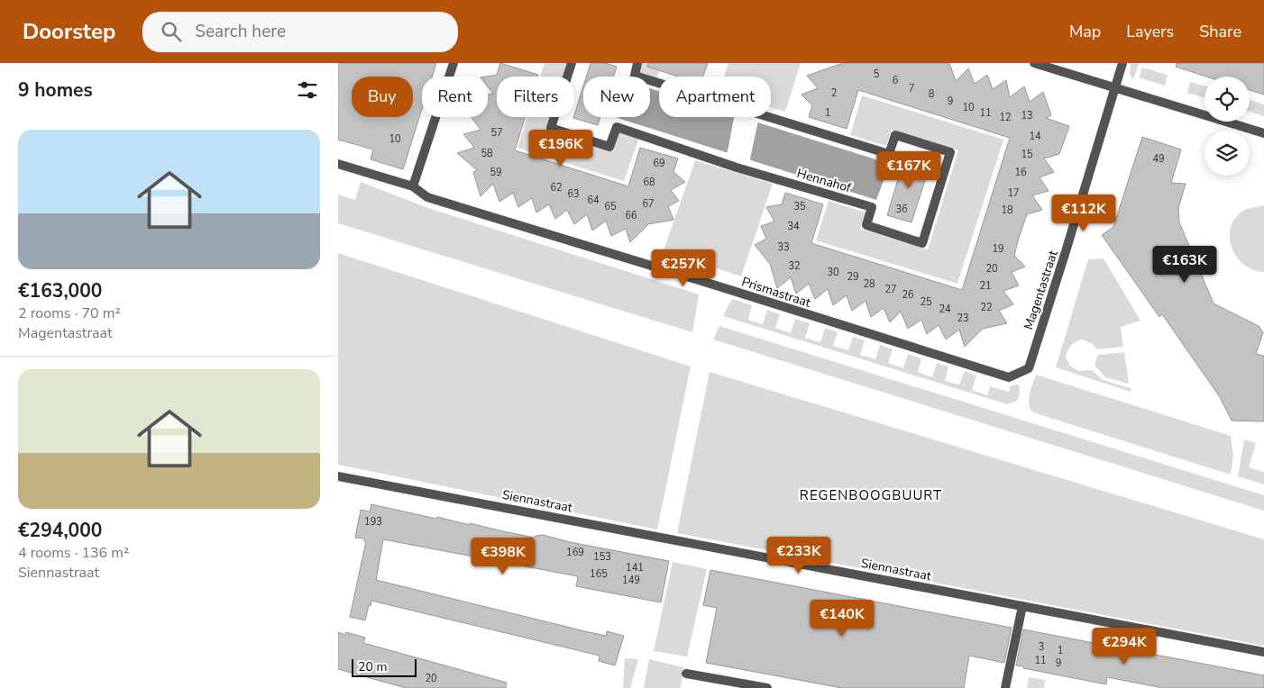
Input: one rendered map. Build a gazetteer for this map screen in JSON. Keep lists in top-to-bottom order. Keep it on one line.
{"streets":{"street":["Hennahof","Magentastraat","Prismastraat","Siennastraat"]},"crossings":[["Magentastraat","Prismastraat"]],"districts":["REGENBOOGBUURT"],"house_numbers":["5","6","7","2","8","9","10","1","11","13","12","57","14","10","58","15","49","69","59","16","68","62","17","63","64","67","65","35","36","18","66","34","33","19","32","20","30","29","28","21","27","26","25","22","24","23","193","169","153","141","165","149","3","1","11","9","20"],"scale_bar":"20 m","page":{"header":"Doorstep","search":"Search here","nav":["Map","Layers","Share"],"heading":"9 homes","chip":["Buy","Rent","Filters","New","Apartment"],"list":[{"name":"€163,000","note":"2 rooms · 70 m² · Magentastraat"},{"name":"€294,000","note":"4 rooms · 136 m² · Siennastraat"}],"price":["€196K","€167K","€112K","€163K","€257K","€233K","€398K","€140K","€294K"],"scale":"20 m"}}
